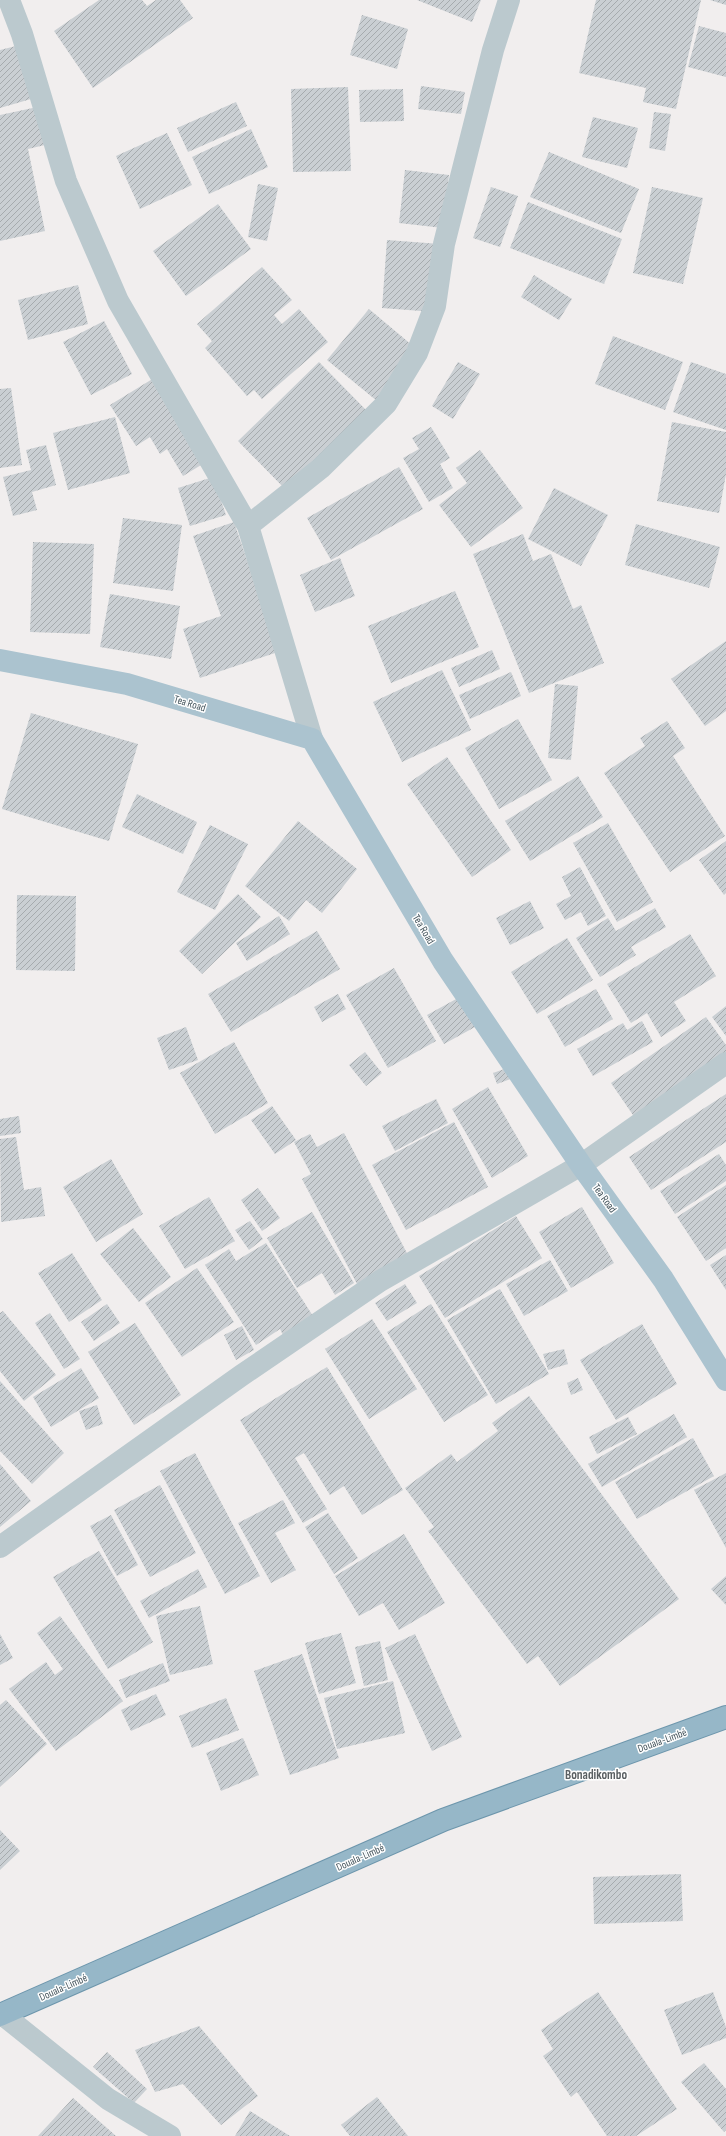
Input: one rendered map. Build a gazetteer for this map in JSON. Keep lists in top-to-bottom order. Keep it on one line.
{"streets":{"highway":["Douala-Limbé"],"main road":["Tea Road"]},"districts":["Bonadikombo"]}
